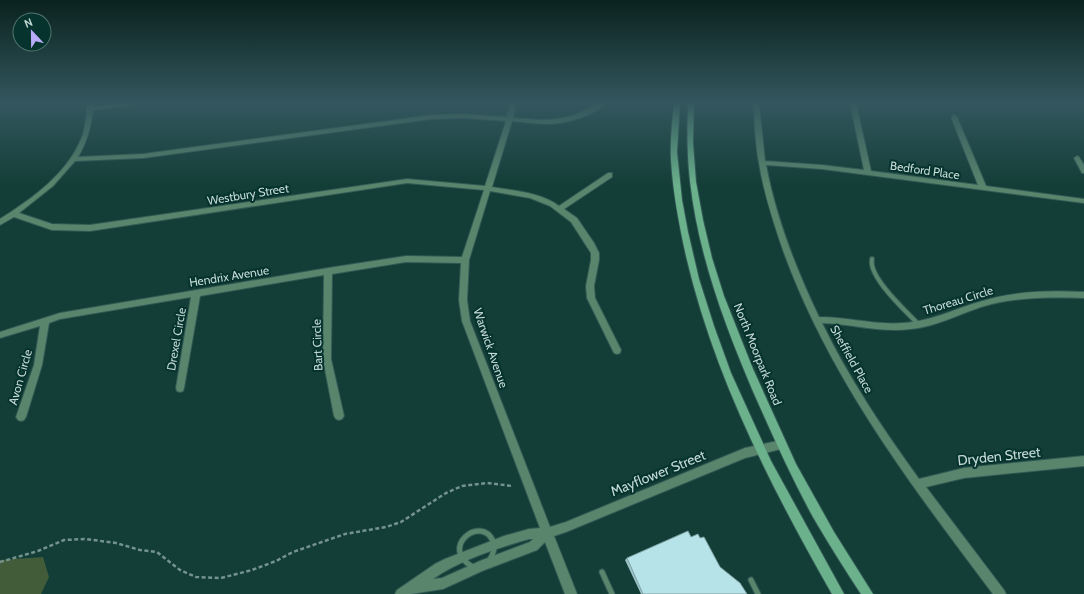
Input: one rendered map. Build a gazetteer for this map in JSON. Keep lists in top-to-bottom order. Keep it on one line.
{"streets":{"main road":["North Moorpark Road"],"street":["Bedford Place","Westbury Street","Hendrix Avenue","Thoreau Circle","Drexel Circle","Bart Circle","Warwick Avenue","Sheffield Place","Avon Circle","Dryden Street","Mayflower Street"]},"crossings":[["Bedford Place","Sheffield Place"],["Westbury Street","Warwick Avenue"],["Hendrix Avenue","Drexel Circle"],["Hendrix Avenue","Bart Circle"],["Hendrix Avenue","Warwick Avenue"],["Hendrix Avenue","Avon Circle"],["Thoreau Circle","Sheffield Place"],["Warwick Avenue","Mayflower Street"],["North Moorpark Road","Mayflower Street"],["Sheffield Place","Dryden Street"]],"north":"top"}
